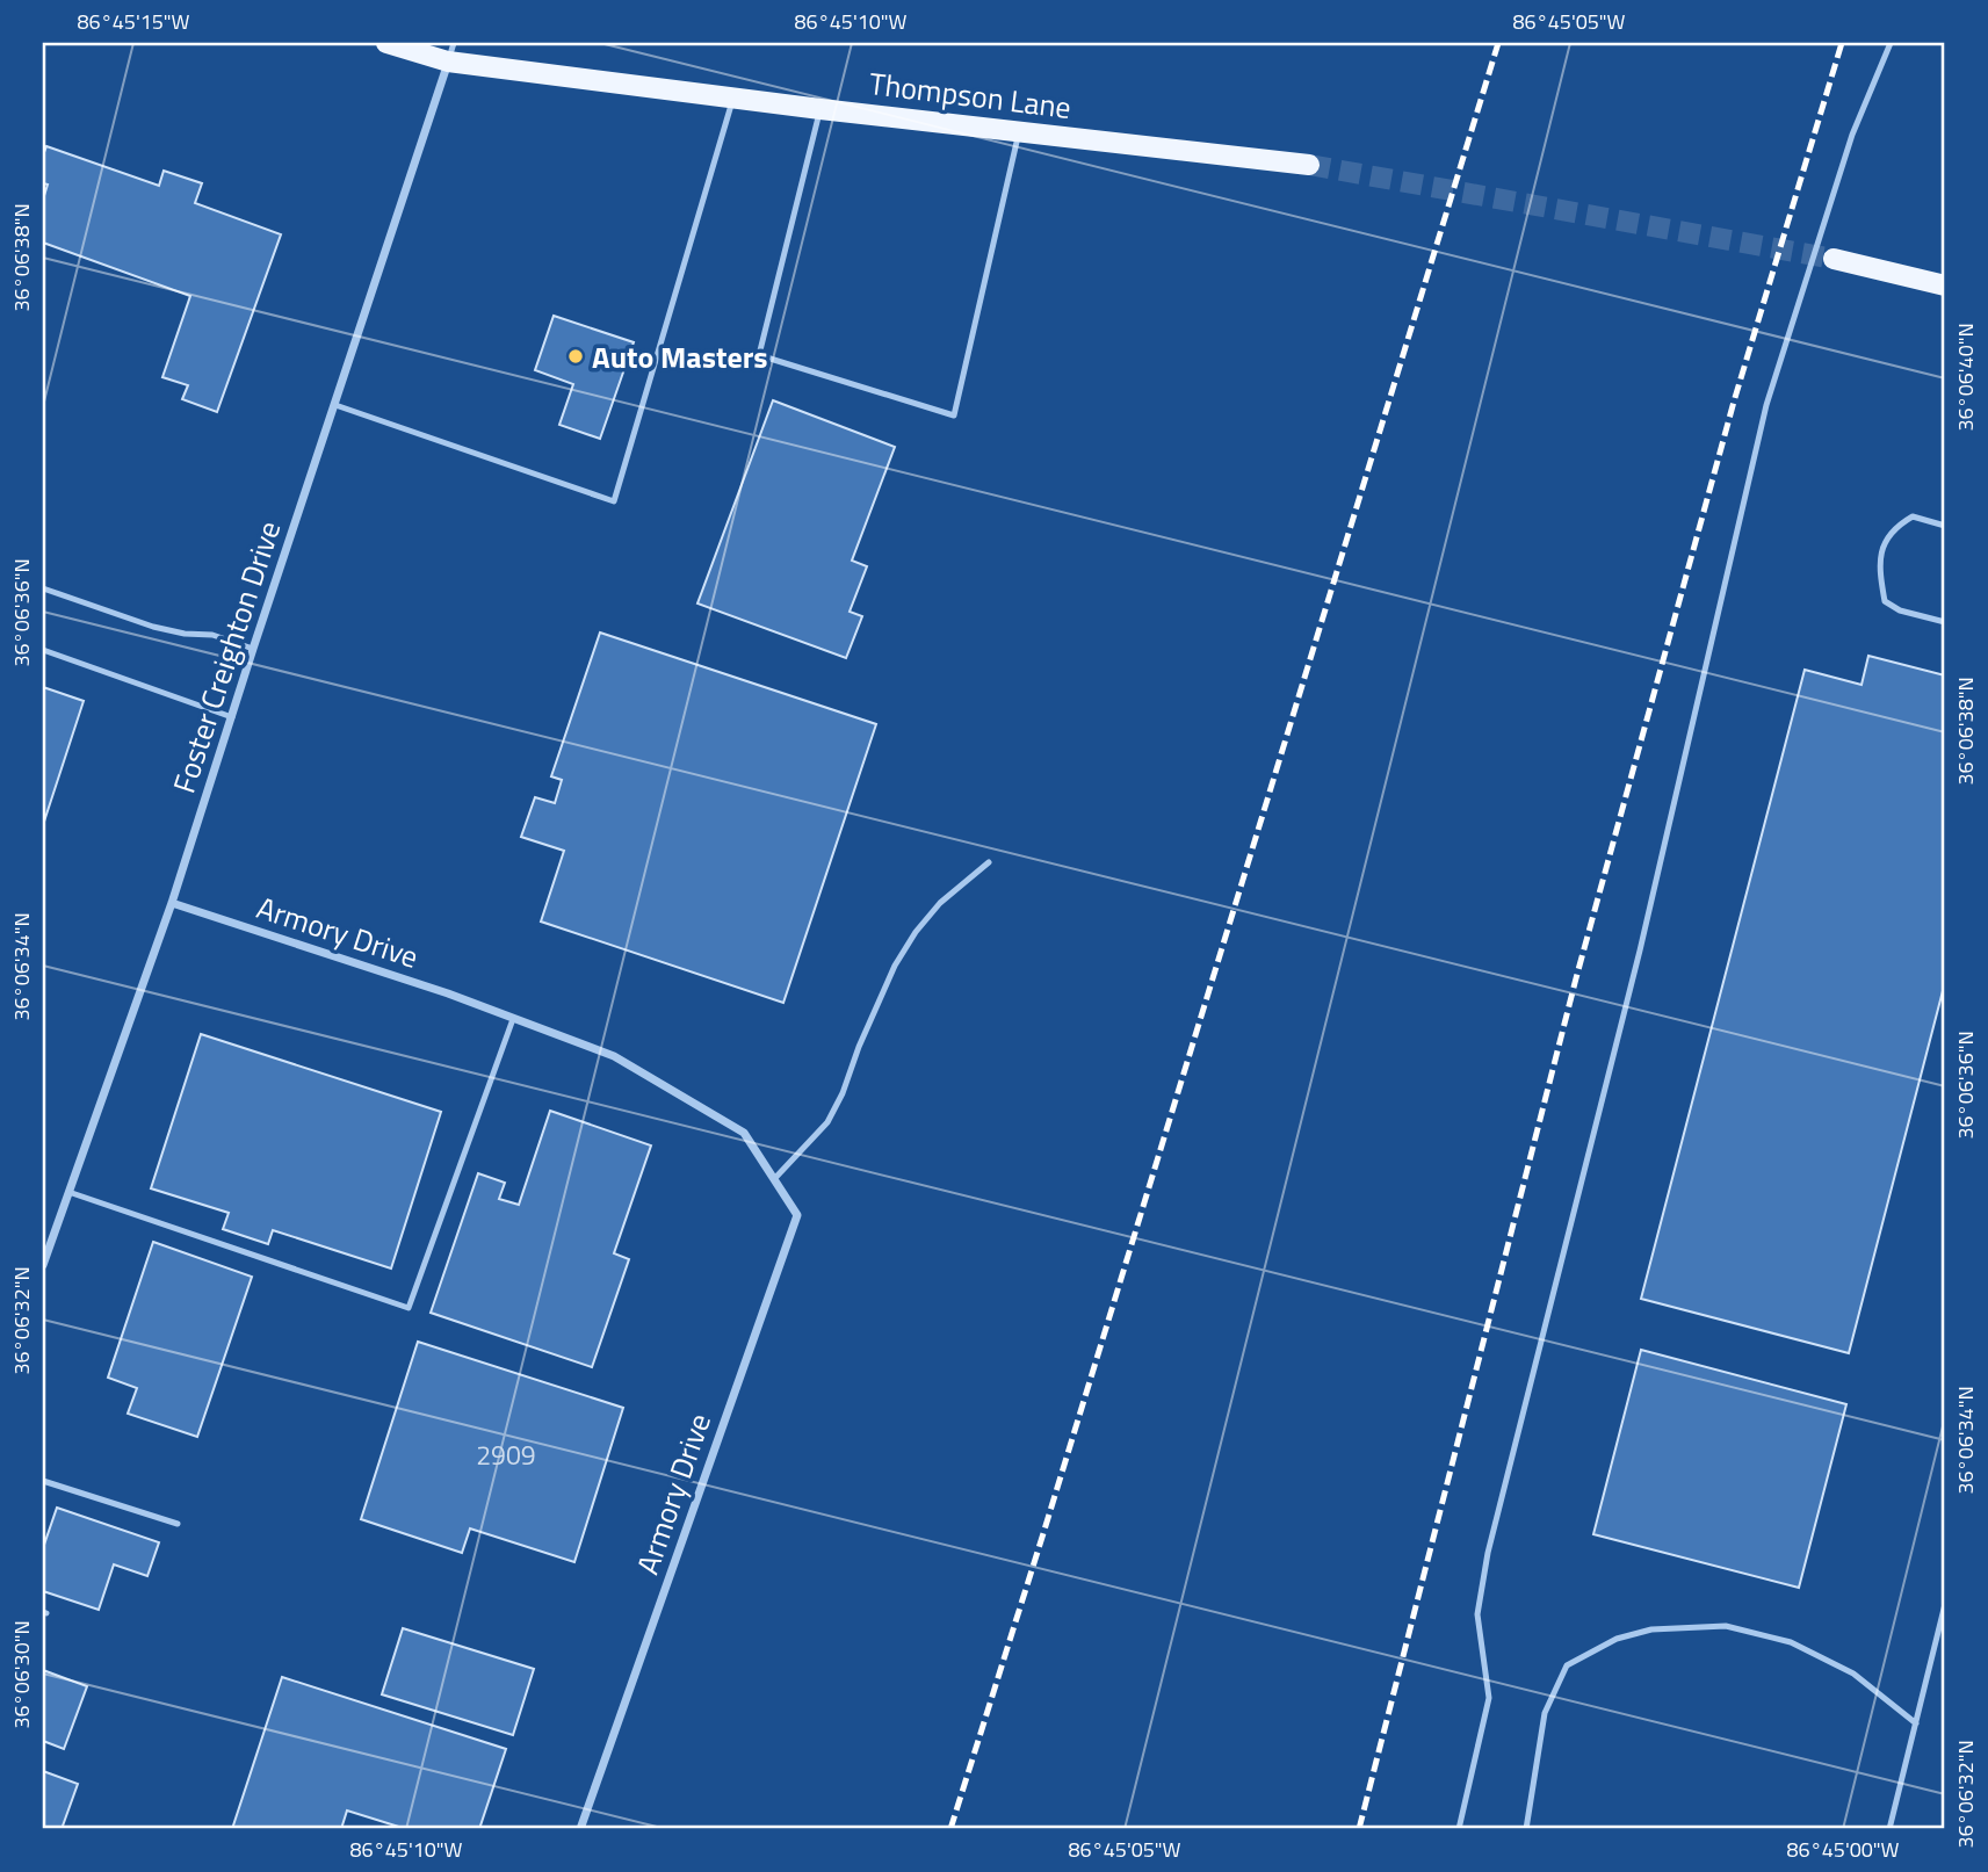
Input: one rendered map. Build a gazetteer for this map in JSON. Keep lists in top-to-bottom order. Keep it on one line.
{"streets":{"main road":["Thompson Lane"],"street":["Foster Creighton Drive","Armory Drive"]},"crossings":[["Thompson Lane","Foster Creighton Drive"],["Foster Creighton Drive","Armory Drive"]],"places":["Auto Masters"],"house_numbers":["2909"],"coordinates":["86°45'15\"W","86°45'10\"W","86°45'05\"W","36°06'38\"N","36°06'40\"N","36°06'36\"N","36°06'34\"N","36°06'32\"N","36°06'30\"N","86°45'00\"W"]}
